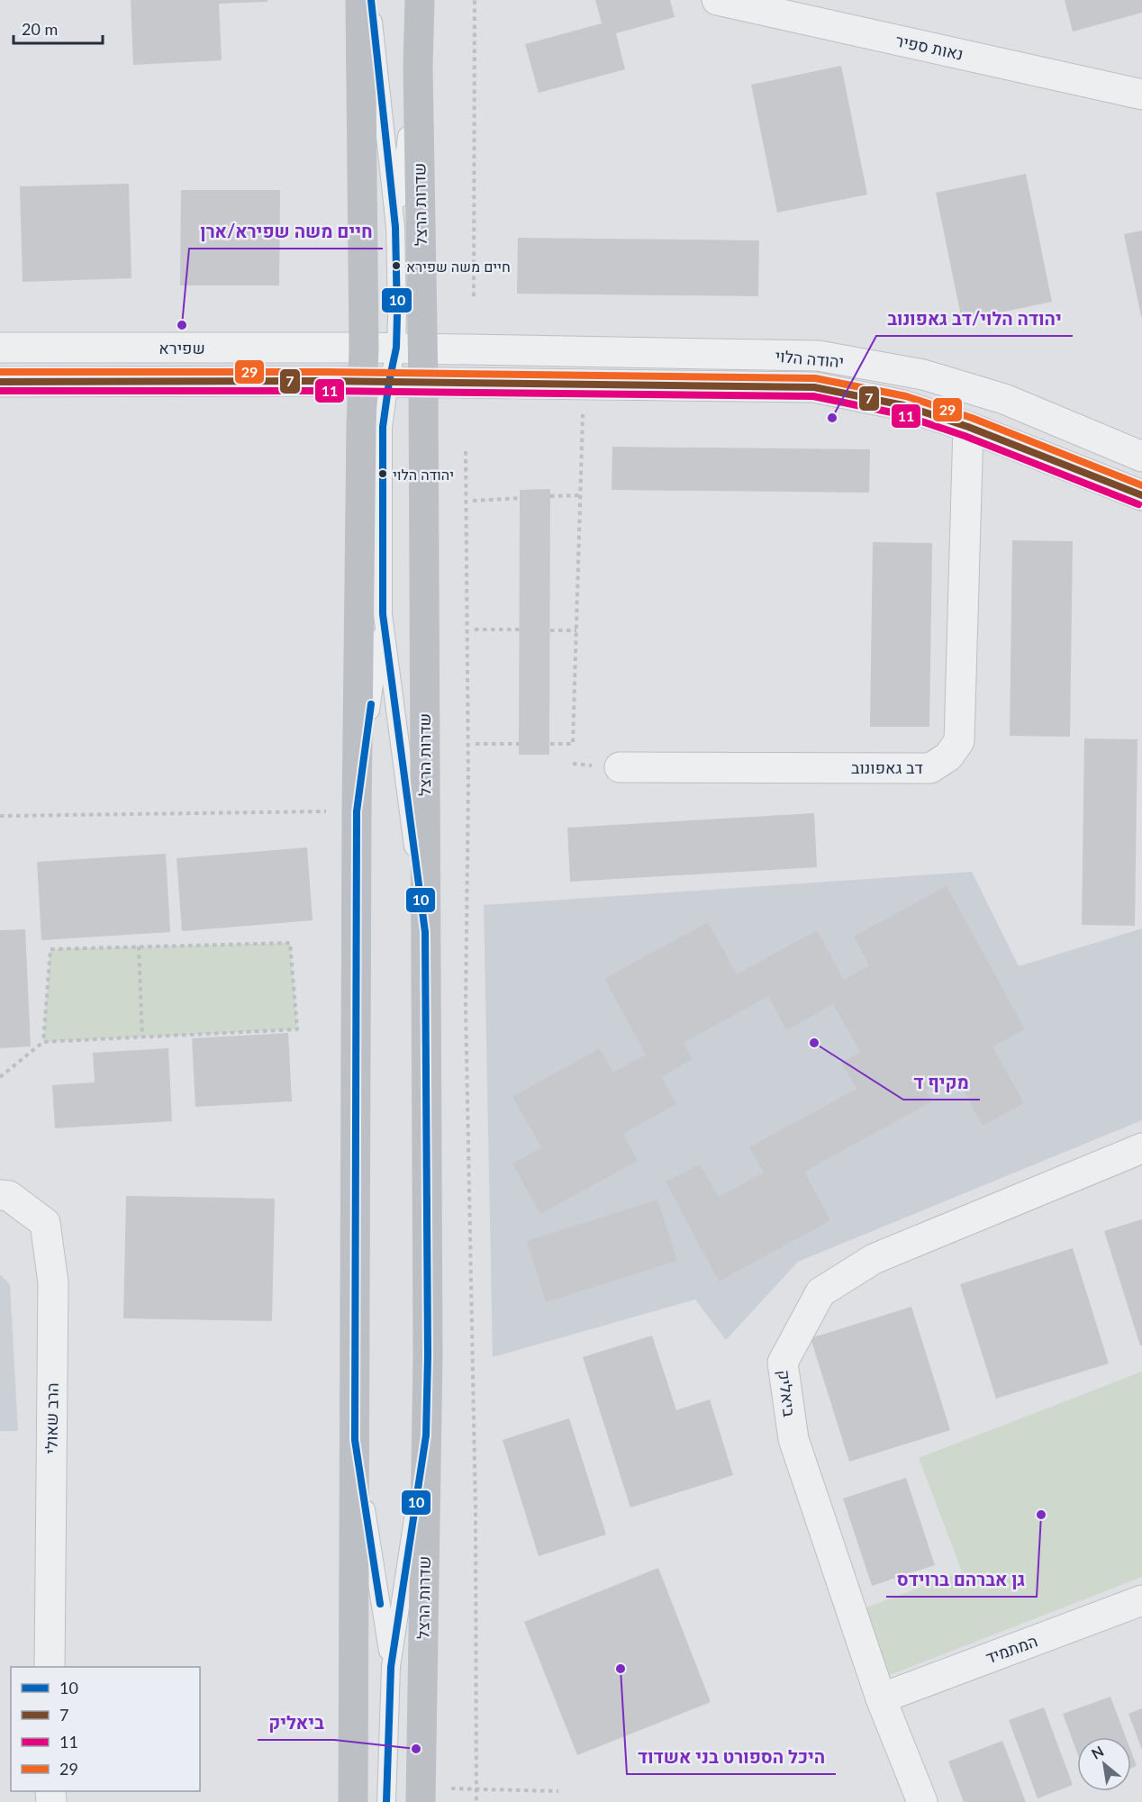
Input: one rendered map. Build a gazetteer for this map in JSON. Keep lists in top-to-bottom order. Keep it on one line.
{"streets":{"main road":["שדרות הרצל"],"street":["נאות ספיר","שפירא","יהודה הלוי","דב גאפונוב","ביאליק","הרב שאולי","המתמיד"]},"crossings":[["שדרות הרצל","שפירא"],["שדרות הרצל","יהודה הלוי"],["שפירא","יהודה הלוי"],["יהודה הלוי","דב גאפונוב"],["ביאליק","המתמיד"]],"places":["חיים משה שפירא","חיים משה שפירא/ארן","יהודה הלוי/דב גאפונוב","יהודה הלוי","מקיף ד","גן אברהם ברוידס","היכל הספורט בני אשדוד","ביאליק"],"lines":["transit line 10","transit line 29","transit line 7","transit line 11"],"legend":["10","7","11","29"],"scale_bar":"20 m","north":"top left"}
